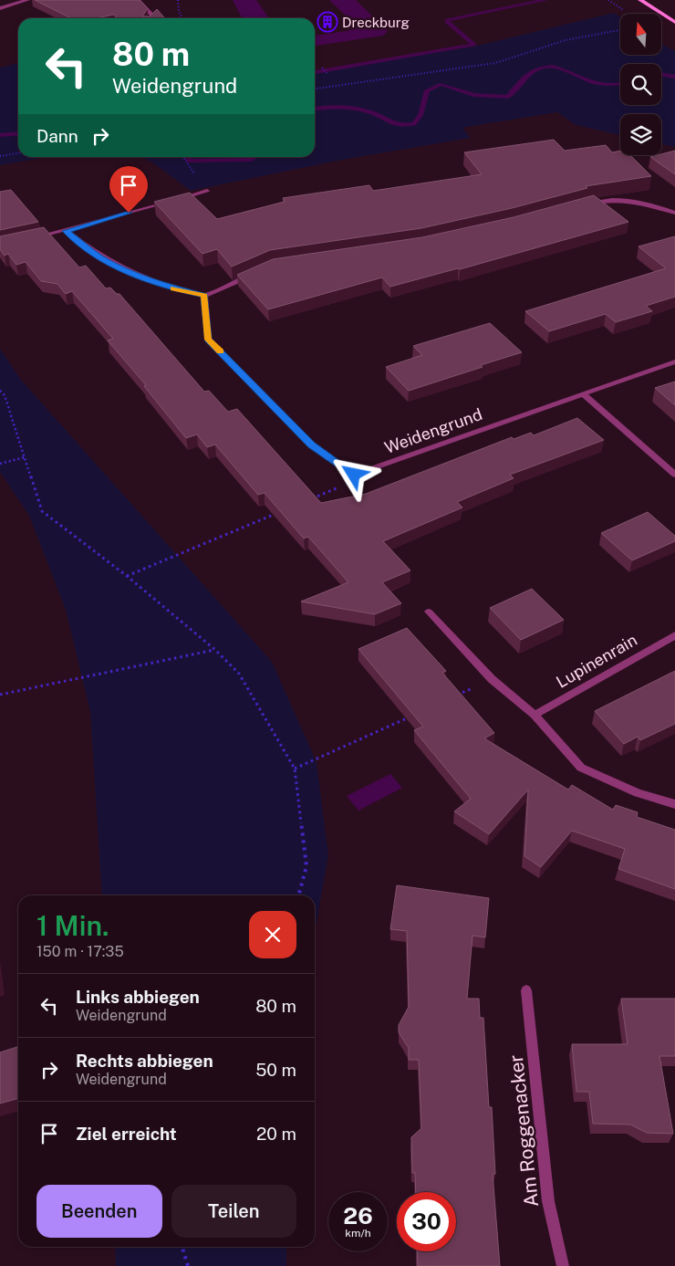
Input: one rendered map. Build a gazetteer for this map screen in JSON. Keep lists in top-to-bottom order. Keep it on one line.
{"streets":{"street":["Weidengrund","Lupinenrain","Am Roggenacker"]},"places":{"building":["Dreckburg"]},"north":"top","page":{"turn":["80 m","Weidengrund"],"then":"Dann","heading":["1 Min.","150 m · 17:35"],"list":[{"name":"Links abbiegen","note":"Weidengrund","value":"80 m"},{"name":"Rechts abbiegen","note":"Weidengrund","value":"50 m"},{"name":"Ziel erreicht","value":"20 m"}],"buttons":["Beenden","Teilen"],"speed":"26 km/h","limit":"30"}}
